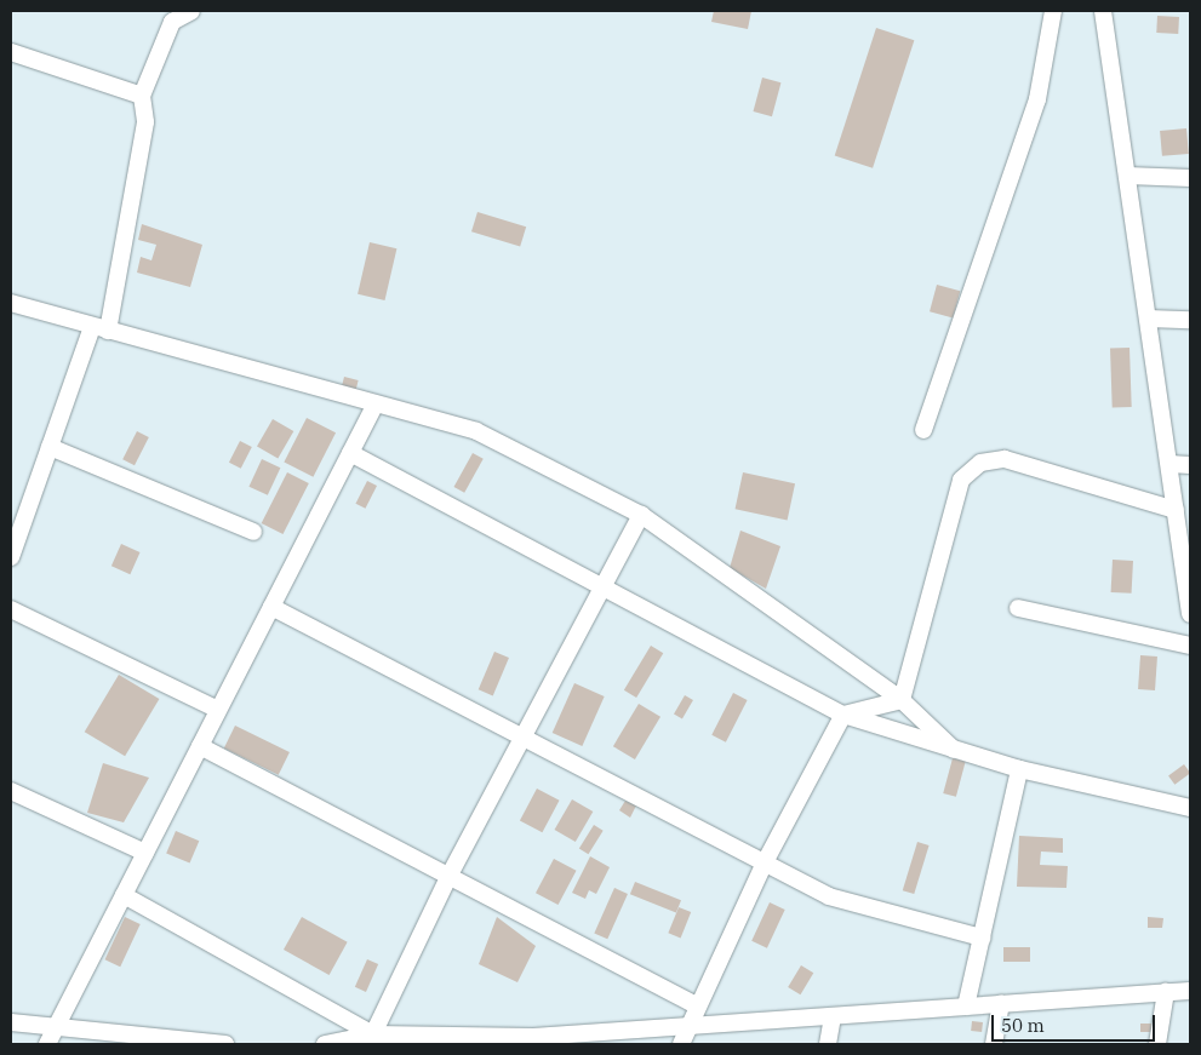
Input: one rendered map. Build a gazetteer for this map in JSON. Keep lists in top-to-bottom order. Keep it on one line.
{"scale_bar":"50 m"}
